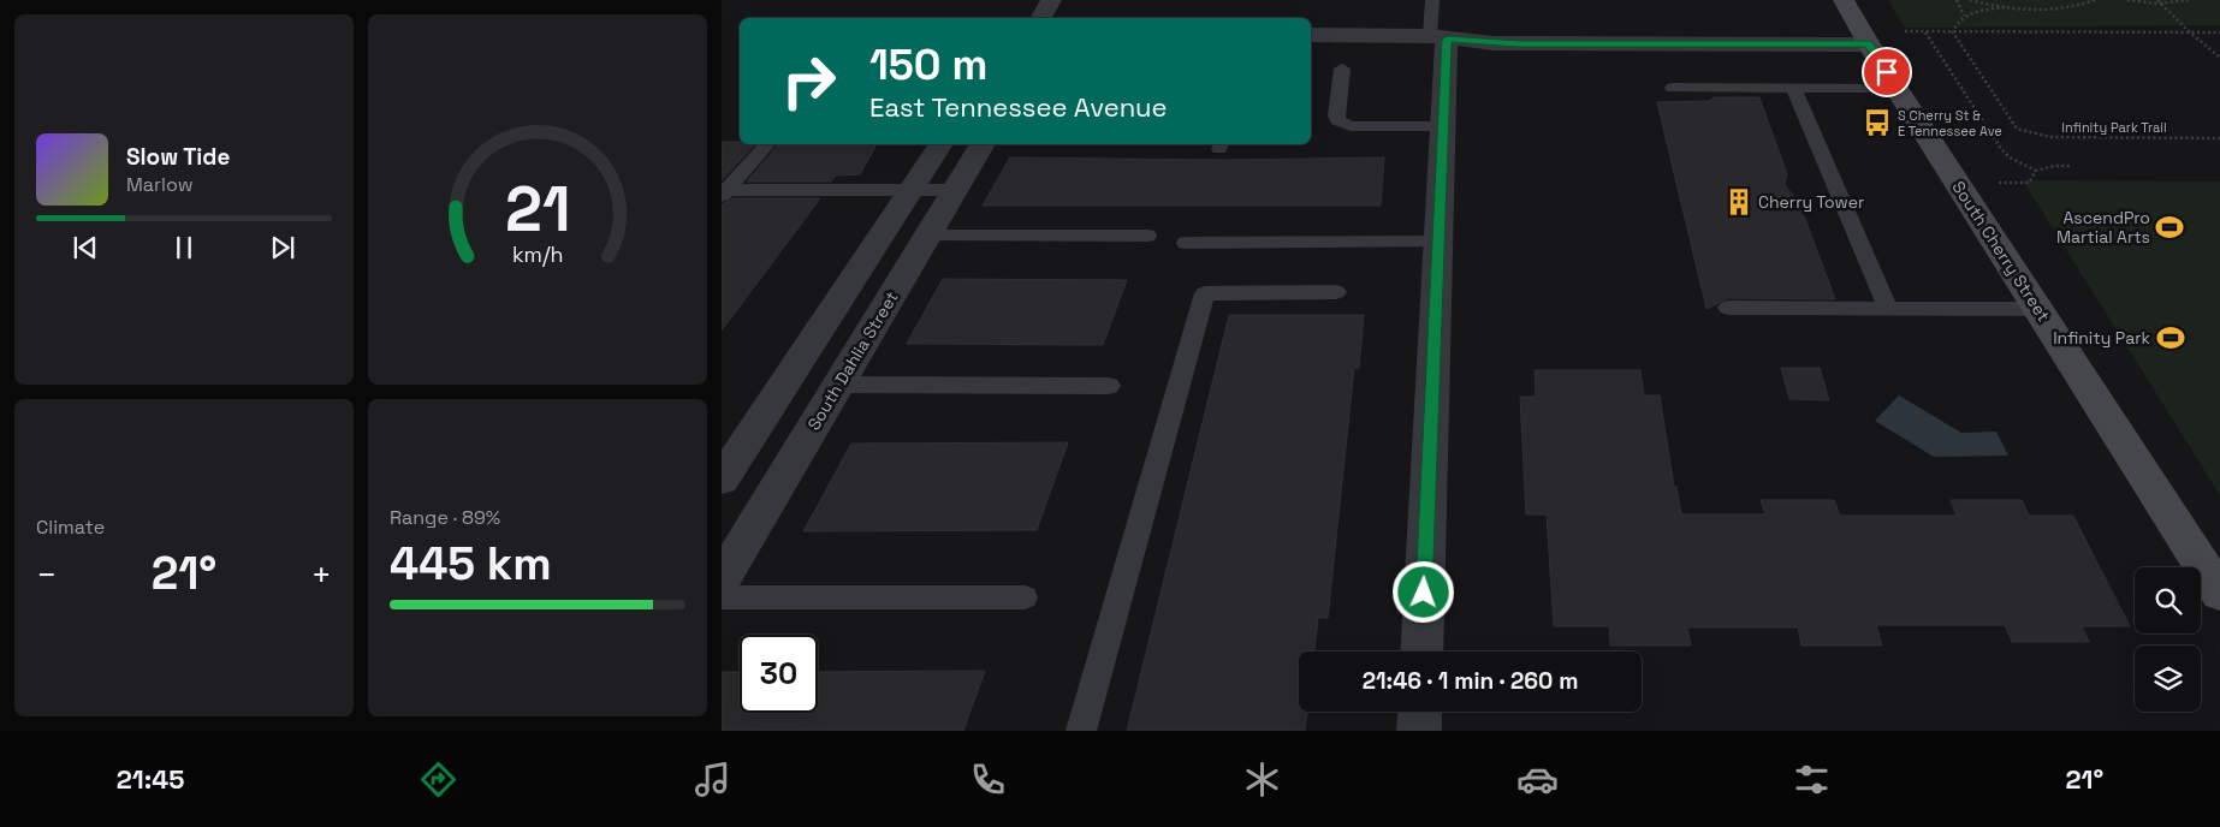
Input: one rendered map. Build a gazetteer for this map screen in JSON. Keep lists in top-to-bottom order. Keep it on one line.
{"streets":{"street":["South Cherry Street","South Dahlia Street"],"path":["Infinity Park Trail"]},"places":{"bus stop":["S Cherry St & E Tennessee Ave"],"building":["Cherry Tower"],"sports":["AscendPro Martial Arts","Infinity Park"]},"page":{"turn":["150 m","East Tennessee Avenue"],"song":["Slow Tide","Marlow"],"tile":["Climate",["Range · 89%","445 km"]],"heat":["−","21°","+"],"limit":"30","trip":"21:46 · 1 min · 260 m","tabs":["21:45","21°"],"gauge":["21","km/h"]}}
